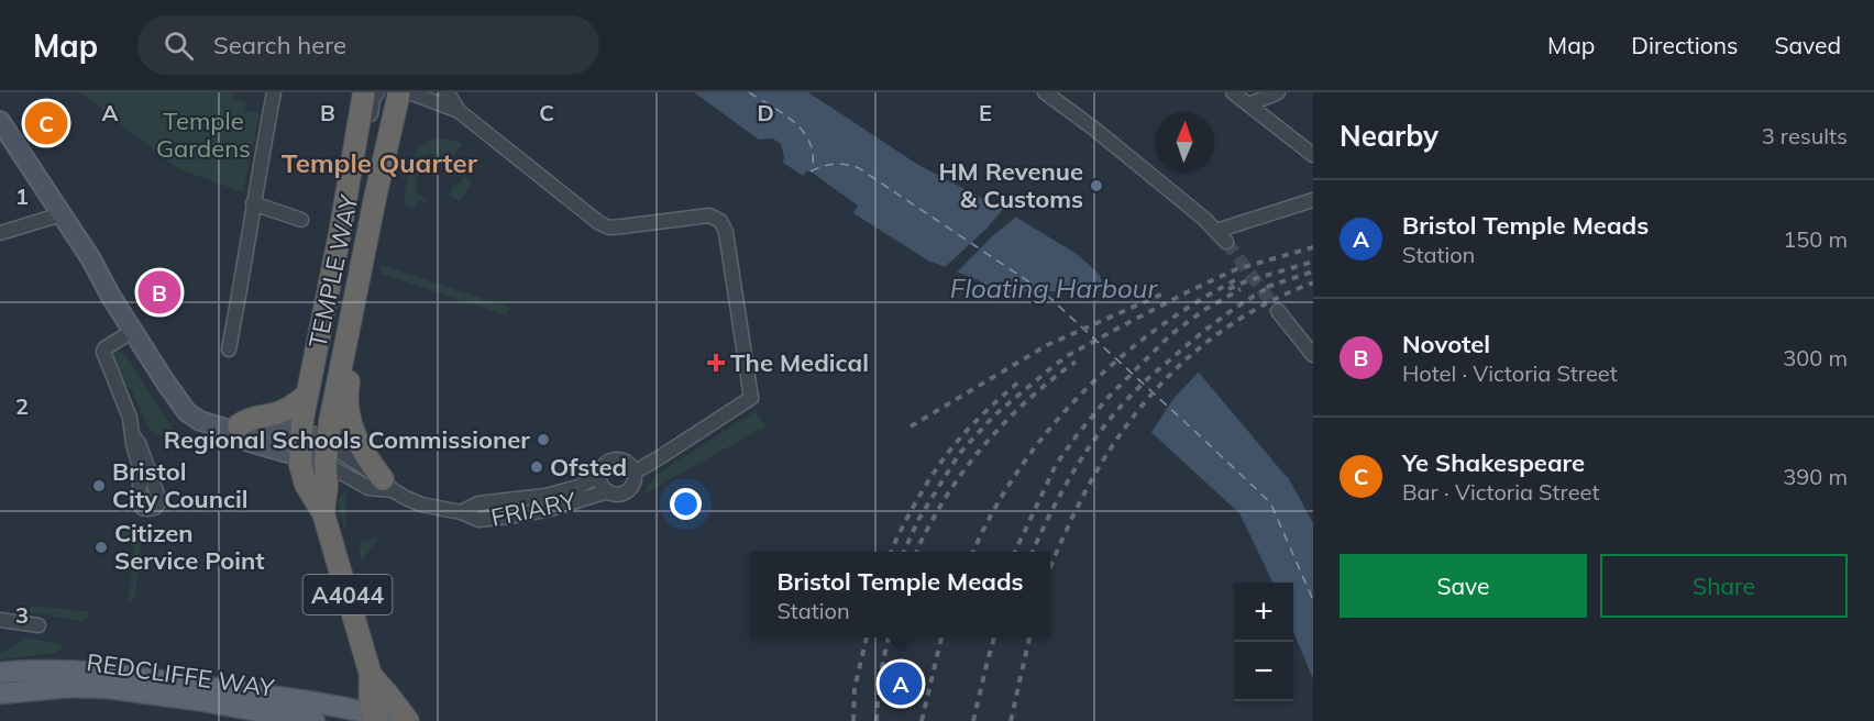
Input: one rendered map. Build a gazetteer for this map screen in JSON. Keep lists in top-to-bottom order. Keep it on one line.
{"streets":{"highway":["TEMPLE WAY","A4044"],"main road":["REDCLIFFE WAY"],"street":["FRIARY"]},"crossings":[["TEMPLE WAY","FRIARY"],["TEMPLE WAY","A4044"],["FRIARY","A4044"],["A4044","REDCLIFFE WAY"]],"districts":["Temple Quarter"],"water":["Floating Harbour"],"parks":["Temple Gardens"],"places":{"other":["HM Revenue & Customs","Regional Schools Commissioner","Ofsted","Bristol City Council","Citizen Service Point"],"health":["The Medical"]},"north":"top","page":{"header":"Map","search":"Search here","nav":["Map","Directions","Saved"],"heading":["Nearby","3 results"],"pins":["C","B","A"],"list":[{"mark":"A","name":"Bristol Temple Meads","note":"Station","value":"150 m"},{"mark":"B","name":"Novotel","note":"Hotel · Victoria Street","value":"300 m"},{"mark":"C","name":"Ye Shakespeare","note":"Bar · Victoria Street","value":"390 m"}],"buttons":["Save","Share"],"popup":["Bristol Temple Meads","Station"],"map_buttons":["+","−"]},"grid":{"columns":["A","B","C","D","E"],"rows":["1","2","3"]}}
